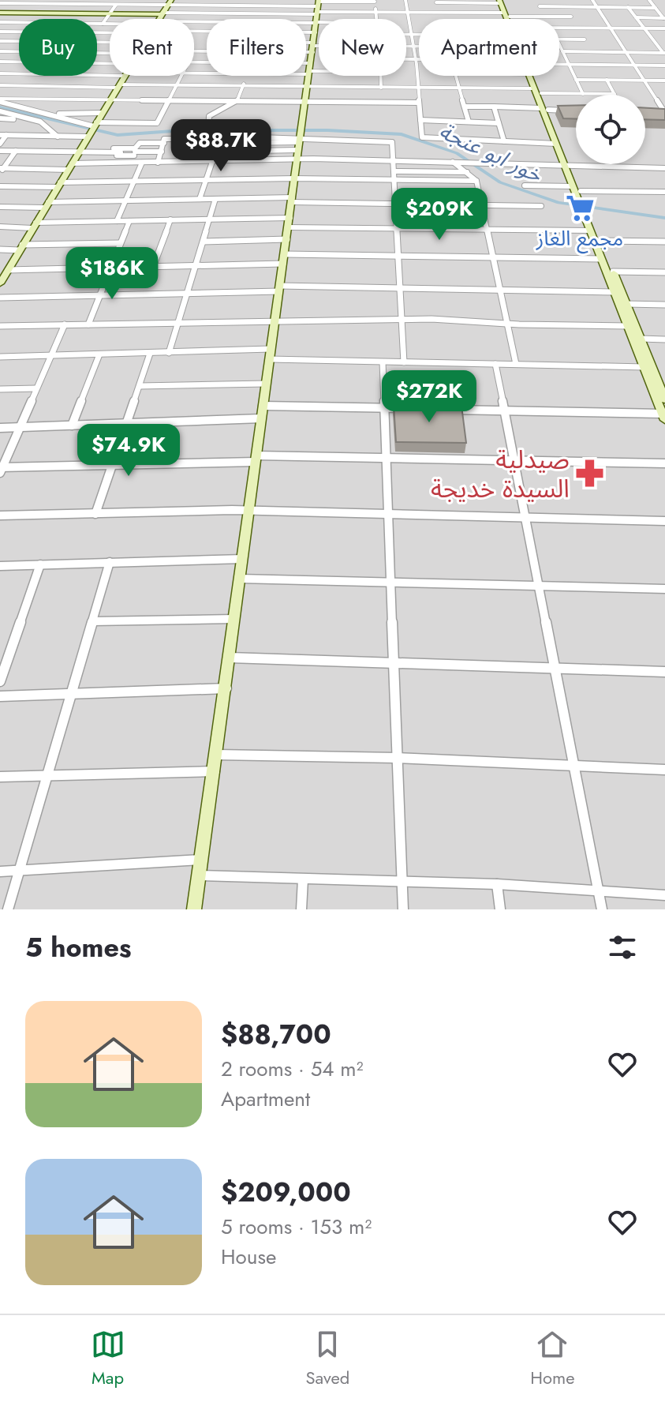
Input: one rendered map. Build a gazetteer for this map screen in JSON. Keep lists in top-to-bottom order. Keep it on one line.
{"water":["خور ابو عنجة"],"places":{"supermarket":["مجمع الغاز"],"pharmacy":["صيدلية السيدة خديجة"]},"page":{"chip":["Buy","Rent","Filters","New","Apartment"],"price":["$88.7K","$209K","$186K","$272K","$74.9K"],"heading":"5 homes","list":[{"name":"$88,700","note":"2 rooms · 54 m² · Apartment"},{"name":"$209,000","note":"5 rooms · 153 m² · House"}],"tabs":["Map","Saved","Home"]}}
